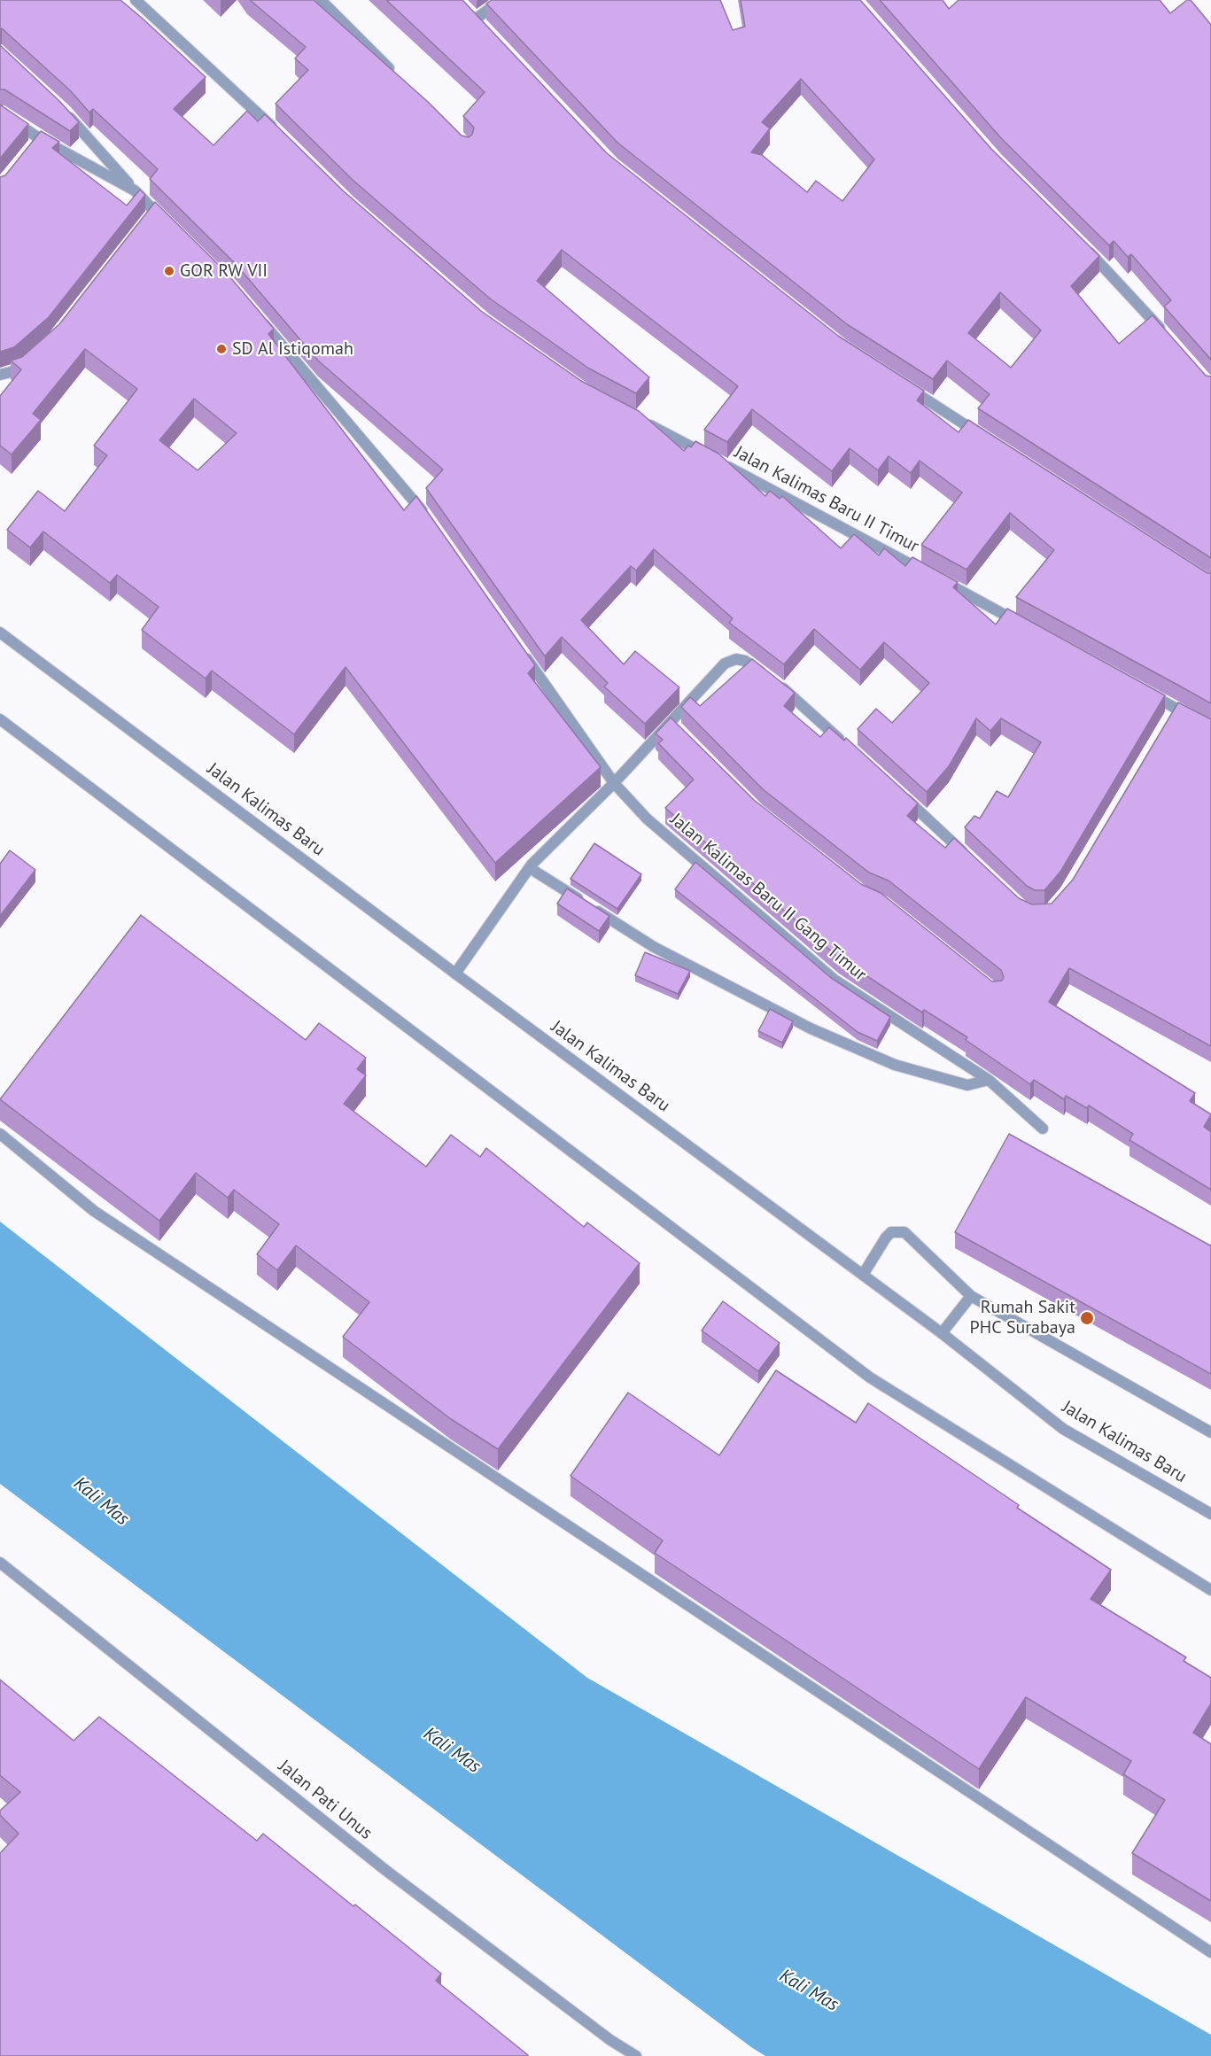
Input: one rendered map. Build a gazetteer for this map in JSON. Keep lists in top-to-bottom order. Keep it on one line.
{"streets":{"street":["Jalan Kalimas Baru II Timur","Jalan Kalimas Baru","Jalan Kalimas Baru II Gang Timur","Jalan Pati Unus"]},"water":["Kali Mas"],"places":["GOR RW VII","SD Al Istiqomah","Rumah Sakit PHC Surabaya"]}
